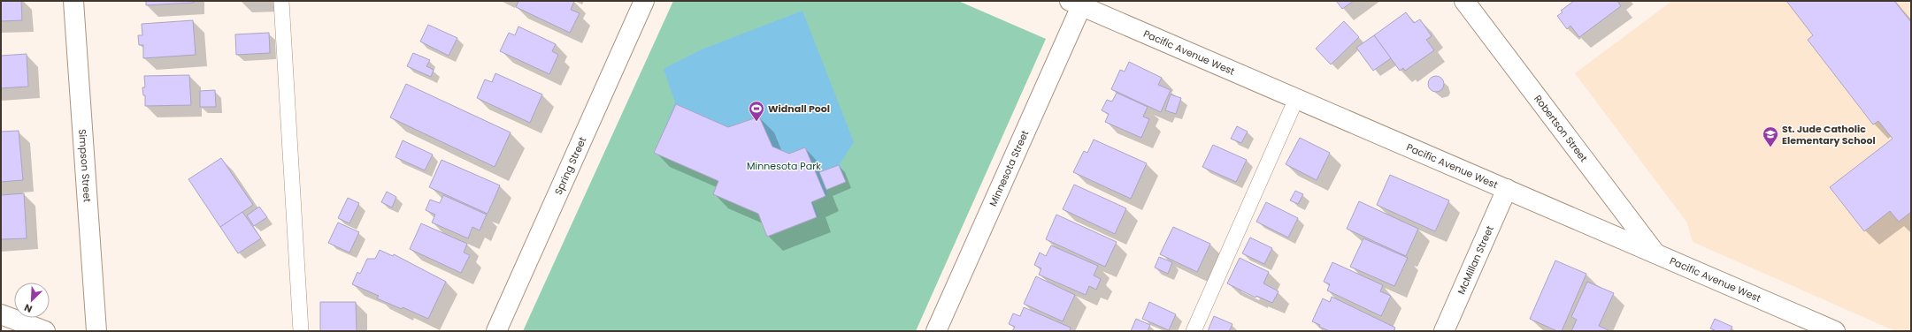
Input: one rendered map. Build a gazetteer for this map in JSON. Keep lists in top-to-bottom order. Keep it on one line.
{"streets":{"street":["Pacific Avenue West","Robertson Street","Simpson Street","Spring Street","Minnesota Street","McMillan Street"]},"crossings":[["Pacific Avenue West","Robertson Street"],["Pacific Avenue West","Minnesota Street"],["Pacific Avenue West","McMillan Street"]],"parks":["Minnesota Park"],"places":{"sports":["Widnall Pool"],"school or university":["St. Jude Catholic Elementary School"]},"north":"bottom left"}
